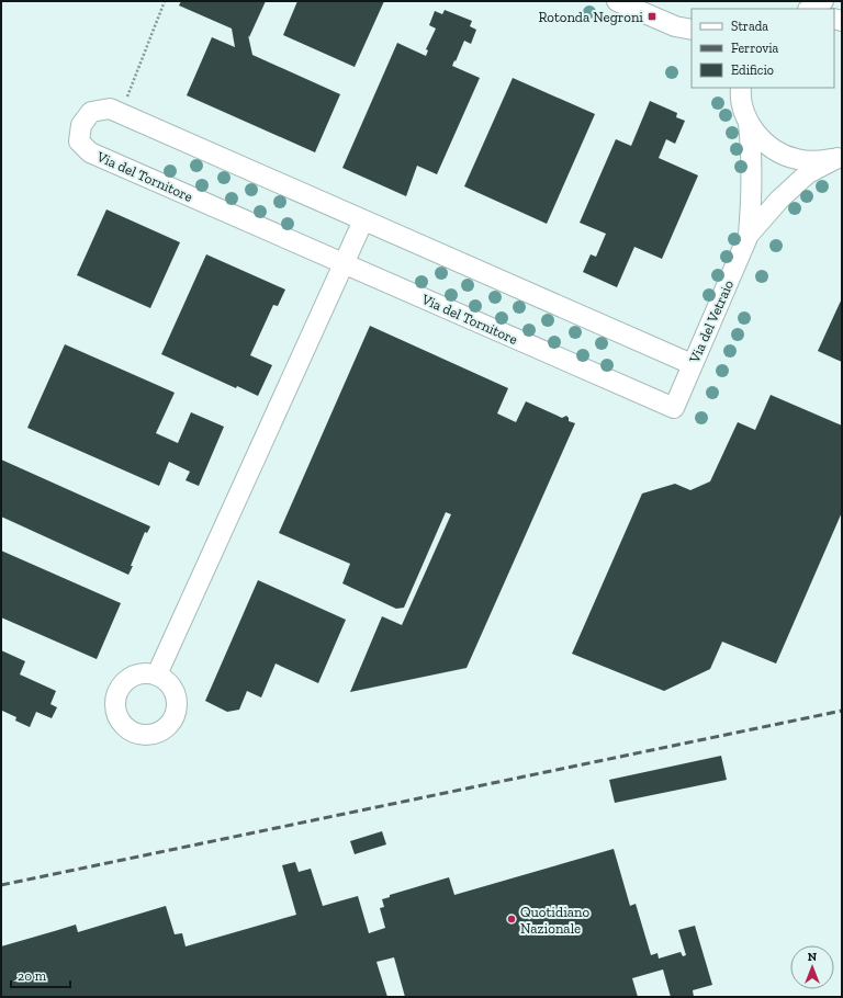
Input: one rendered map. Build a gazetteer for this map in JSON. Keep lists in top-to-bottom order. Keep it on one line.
{"streets":{"street":["Via del Tornitore","Via del Vetraio"]},"crossings":[["Via del Tornitore","Via del Vetraio"]],"places":{"transit":["Rotonda Negroni"],"other":["Quotidiano Nazionale"]},"legend":["Strada","Ferrovia","Edificio"],"scale_bar":"20 m","north":"top"}
